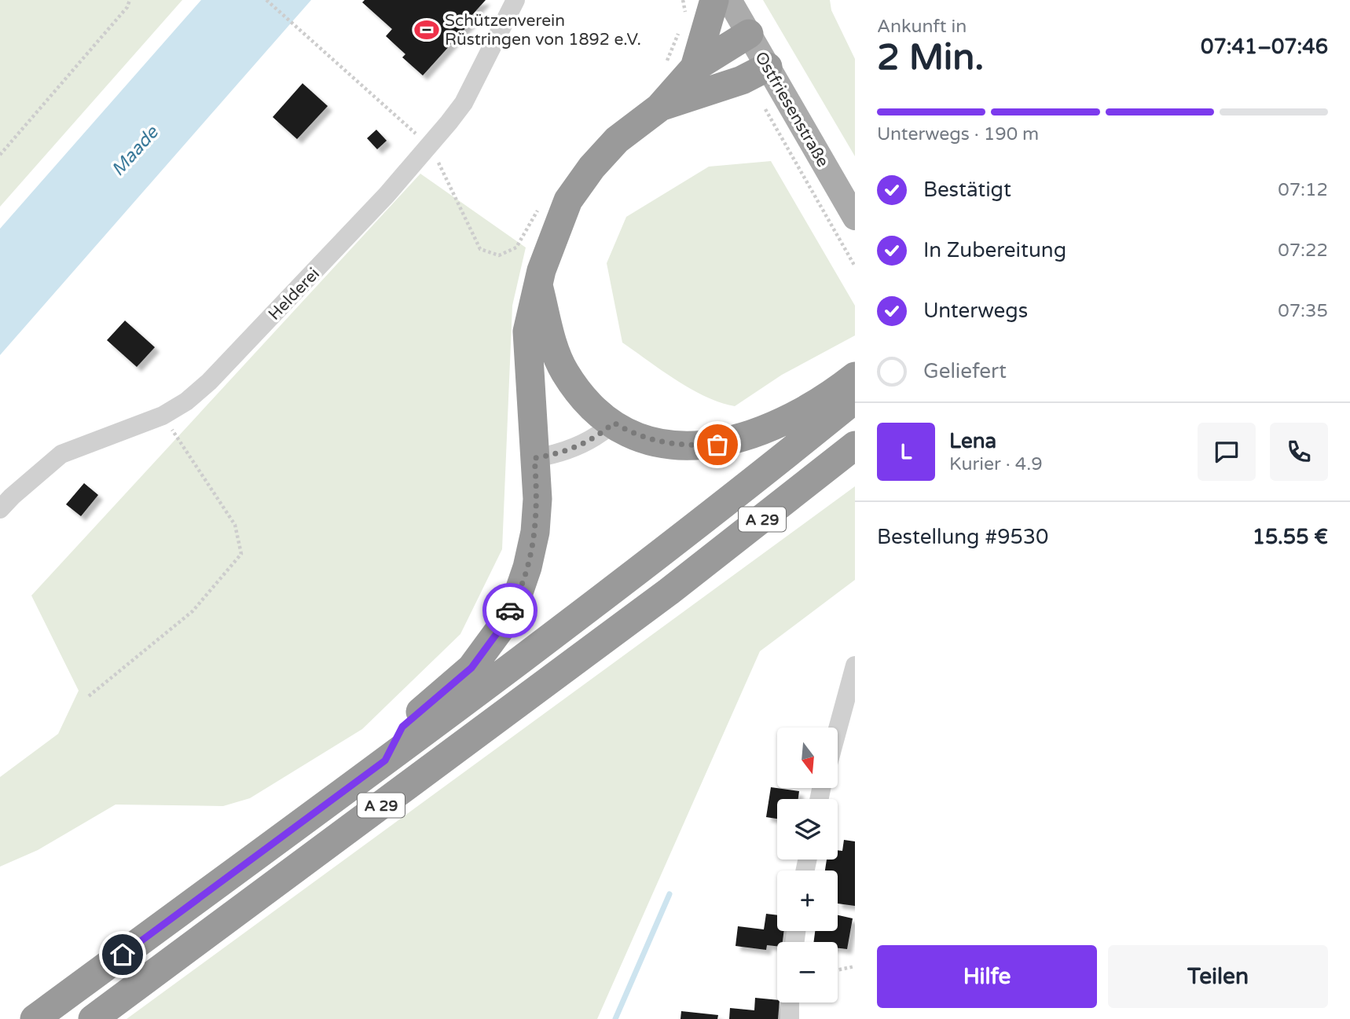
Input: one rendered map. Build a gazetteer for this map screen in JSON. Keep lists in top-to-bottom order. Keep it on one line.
{"streets":{"highway":["A 29"],"main road":["Ostfriesenstraße"],"street":["Helderei"]},"water":["Maade"],"places":{"sports":["Schützenverein Rüstringen von 1892 e.V."]},"north":"bottom","page":{"heading":["2 Min.","Ankunft in","07:41–07:46"],"panel":["Lena","Kurier · 4.9","Bestellung #9530","15.55 €"],"bar":"Unterwegs · 190 m","list":[["Bestätigt","07:12"],["In Zubereitung","07:22"],["Unterwegs","07:35"],"Geliefert"],"round":"L","map_buttons":["+","−"],"buttons":["Hilfe","Teilen"]}}
